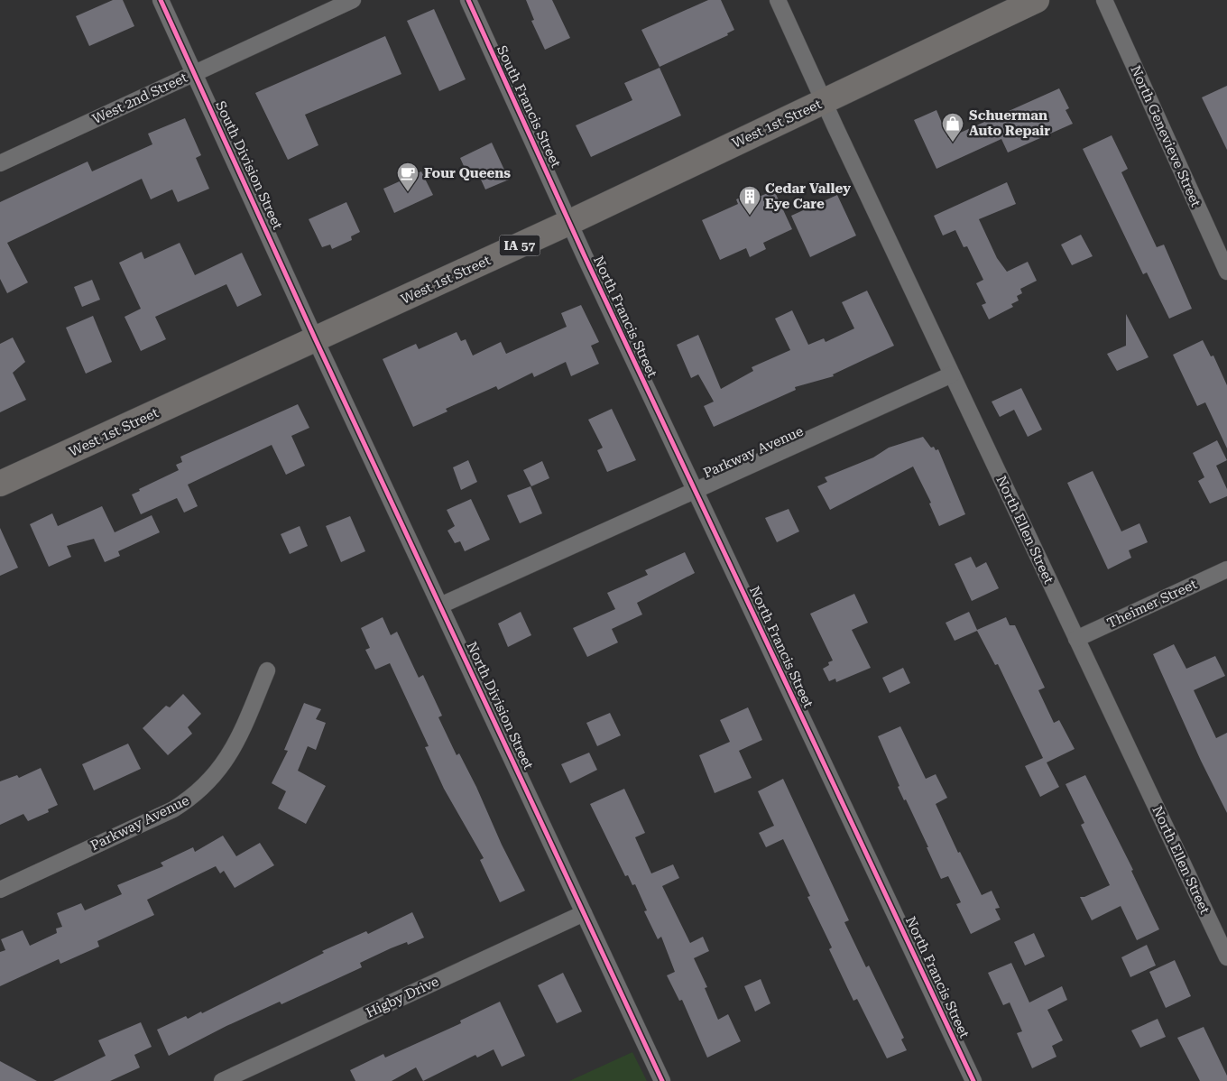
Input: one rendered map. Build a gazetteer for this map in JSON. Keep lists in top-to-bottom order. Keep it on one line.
{"streets":{"main road":["West 1st Street","IA 57"],"street":["West 2nd Street","South Francis Street","North Genevieve Street","South Division Street","North Francis Street","Parkway Avenue","North Ellen Street","Theimer Street","North Division Street","Higby Drive"]},"crossings":[["West 2nd Street","South Division Street"],["South Francis Street","West 1st Street"],["South Francis Street","North Francis Street"],["West 1st Street","South Division Street"],["West 1st Street","North Francis Street"],["West 1st Street","North Ellen Street"],["West 1st Street","North Division Street"],["South Division Street","North Division Street"],["North Francis Street","Parkway Avenue"],["Parkway Avenue","North Ellen Street"],["Parkway Avenue","North Division Street"],["North Ellen Street","Theimer Street"],["North Division Street","Higby Drive"]],"places":{"shop":["Schuerman Auto Repair"],"cafe":["Four Queens"],"building":["Cedar Valley Eye Care"]}}
